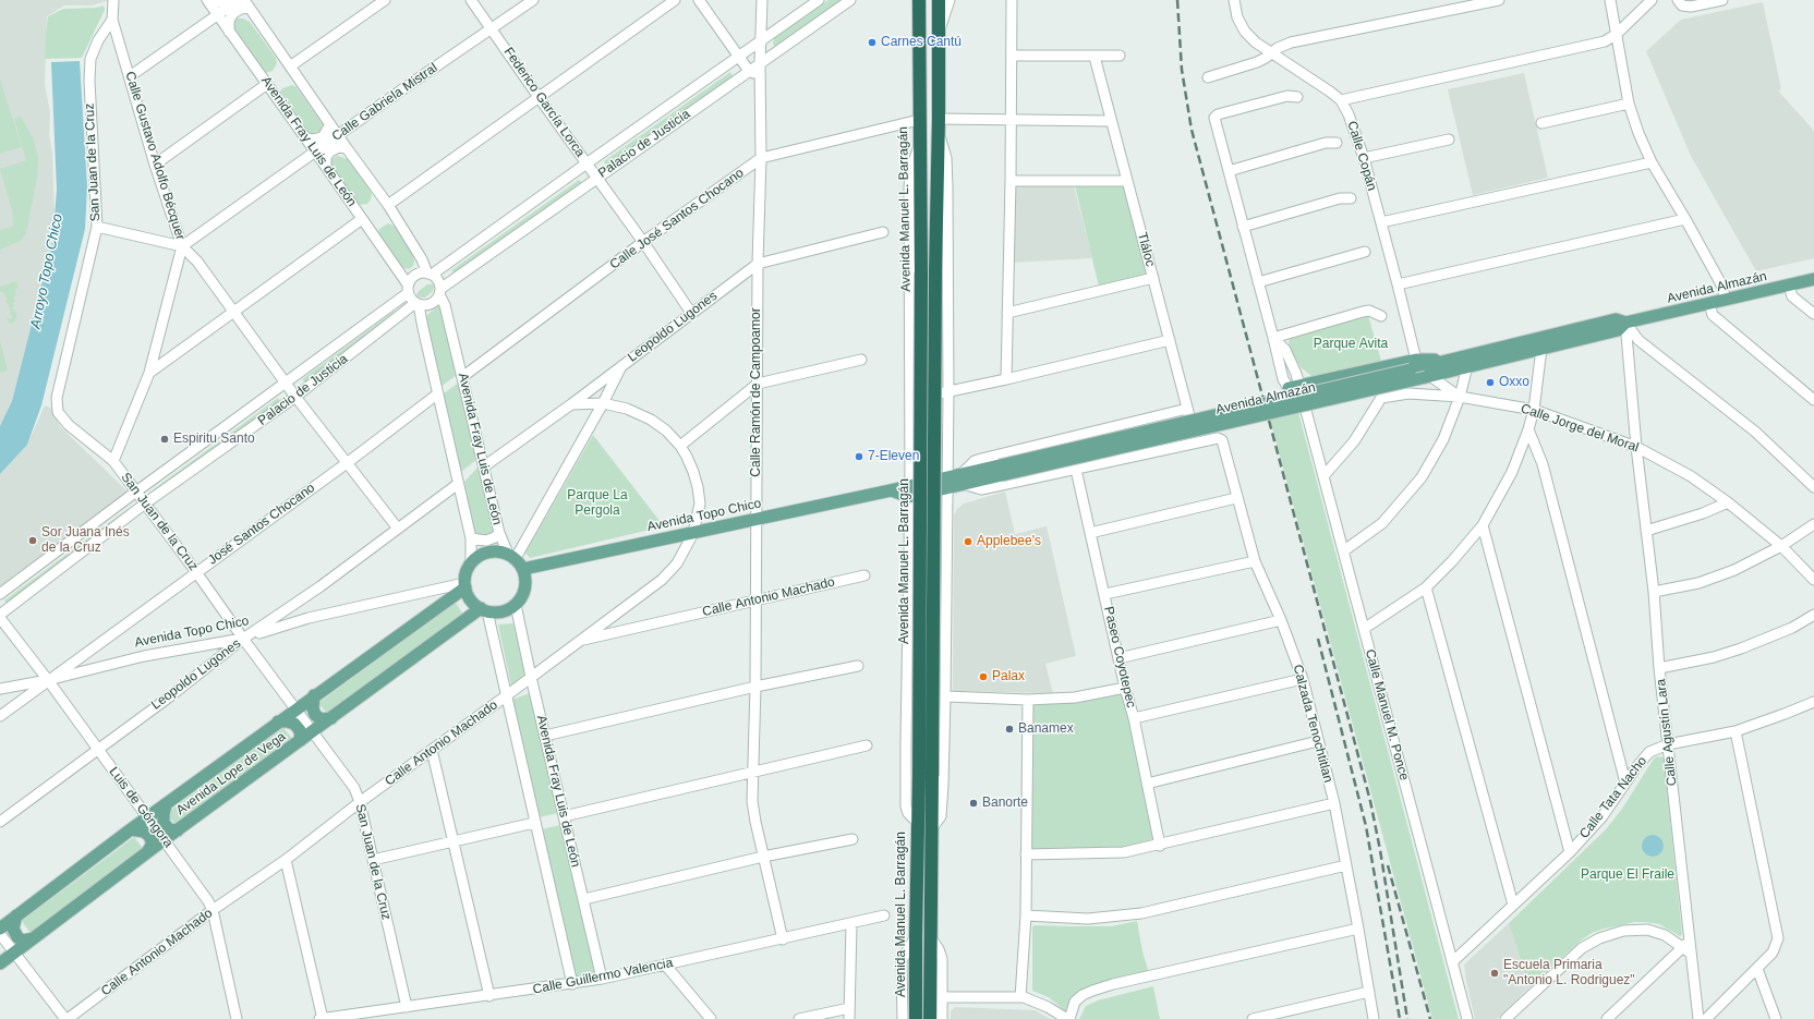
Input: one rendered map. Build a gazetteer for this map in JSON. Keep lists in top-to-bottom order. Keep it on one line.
{"streets":{"highway":["Avenida Manuel L. Barragán"],"main road":["Avenida Almazán","Avenida Topo Chico","Avenida Lope de Vega"],"street":["Calle Gabriela Mistral","Federico García Lorca","Avenida Fray Luis de León","Palacio de Justicia","Calle Gustavo Adolfo Bécquer","Calle Copán","San Juan de la Cruz","Calle José Santos Chocano","Tláloc","Leopoldo Lugones","Calle Ramón de Campoamor","Calle Jorge del Moral","José Santos Chocano","Calle Antonio Machado","Paseo Coyotepec","Calle Manuel M. Ponce","Calzada Tenochtitlan","Calle Agustín Lara","Calle Tata Nacho","Luis de Góngora","Calle Guillermo Valencia"]},"crossings":[["Calle Gabriela Mistral","Federico García Lorca"],["Calle Gabriela Mistral","Avenida Fray Luis de León"],["Calle Gabriela Mistral","Calle Gustavo Adolfo Bécquer"],["Federico García Lorca","Palacio de Justicia"],["Federico García Lorca","Calle José Santos Chocano"],["Federico García Lorca","Leopoldo Lugones"],["Avenida Fray Luis de León","Palacio de Justicia"],["Avenida Fray Luis de León","Calle José Santos Chocano"],["Avenida Fray Luis de León","Leopoldo Lugones"],["Avenida Fray Luis de León","Avenida Topo Chico"],["Avenida Fray Luis de León","José Santos Chocano"],["Avenida Fray Luis de León","Calle Antonio Machado"],["Avenida Fray Luis de León","Avenida Lope de Vega"],["Avenida Fray Luis de León","Calle Guillermo Valencia"],["Palacio de Justicia","San Juan de la Cruz"],["Palacio de Justicia","Calle Ramón de Campoamor"],["Palacio de Justicia","Luis de Góngora"],["Calle Gustavo Adolfo Bécquer","San Juan de la Cruz"],["Calle Copán","Avenida Almazán"],["San Juan de la Cruz","Leopoldo Lugones"],["San Juan de la Cruz","Avenida Topo Chico"],["San Juan de la Cruz","José Santos Chocano"],["San Juan de la Cruz","Calle Antonio Machado"],["San Juan de la Cruz","Avenida Lope de Vega"],["San Juan de la Cruz","Calle Guillermo Valencia"],["Avenida Manuel L. Barragán","Calle José Santos Chocano"],["Calle José Santos Chocano","Calle Ramón de Campoamor"],["Tláloc","Calzada Tenochtitlan"],["Avenida Almazán","Avenida Topo Chico"],["Avenida Almazán","Calle Agustín Lara"],["Leopoldo Lugones","Calle Ramón de Campoamor"],["Leopoldo Lugones","Avenida Topo Chico"],["Leopoldo Lugones","Luis de Góngora"],["Calle Ramón de Campoamor","Avenida Topo Chico"],["Calle Ramón de Campoamor","Calle Antonio Machado"],["Calle Ramón de Campoamor","Calle Guillermo Valencia"],["Calle Jorge del Moral","Calle Manuel M. Ponce"],["Calle Jorge del Moral","Calle Agustín Lara"],["Avenida Topo Chico","José Santos Chocano"],["Avenida Topo Chico","Avenida Lope de Vega"],["Avenida Topo Chico","Luis de Góngora"],["José Santos Chocano","Luis de Góngora"],["Calle Antonio Machado","Luis de Góngora"],["Calle Manuel M. Ponce","Calle Tata Nacho"],["Calle Agustín Lara","Calle Tata Nacho"],["Avenida Lope de Vega","Luis de Góngora"]],"water":["Arroyo Topo Chico"],"parks":["Parque Avita","Parque La Pergola","Parque El Fraile"],"places":["Carnes Cantú","Oxxo","Espiritu Santo","7-Eleven","Sor Juana Inés de la Cruz","Applebee's","Palax","Banamex","Banorte","Escuela Primaria \"Antonio L. Rodriguez\""]}
